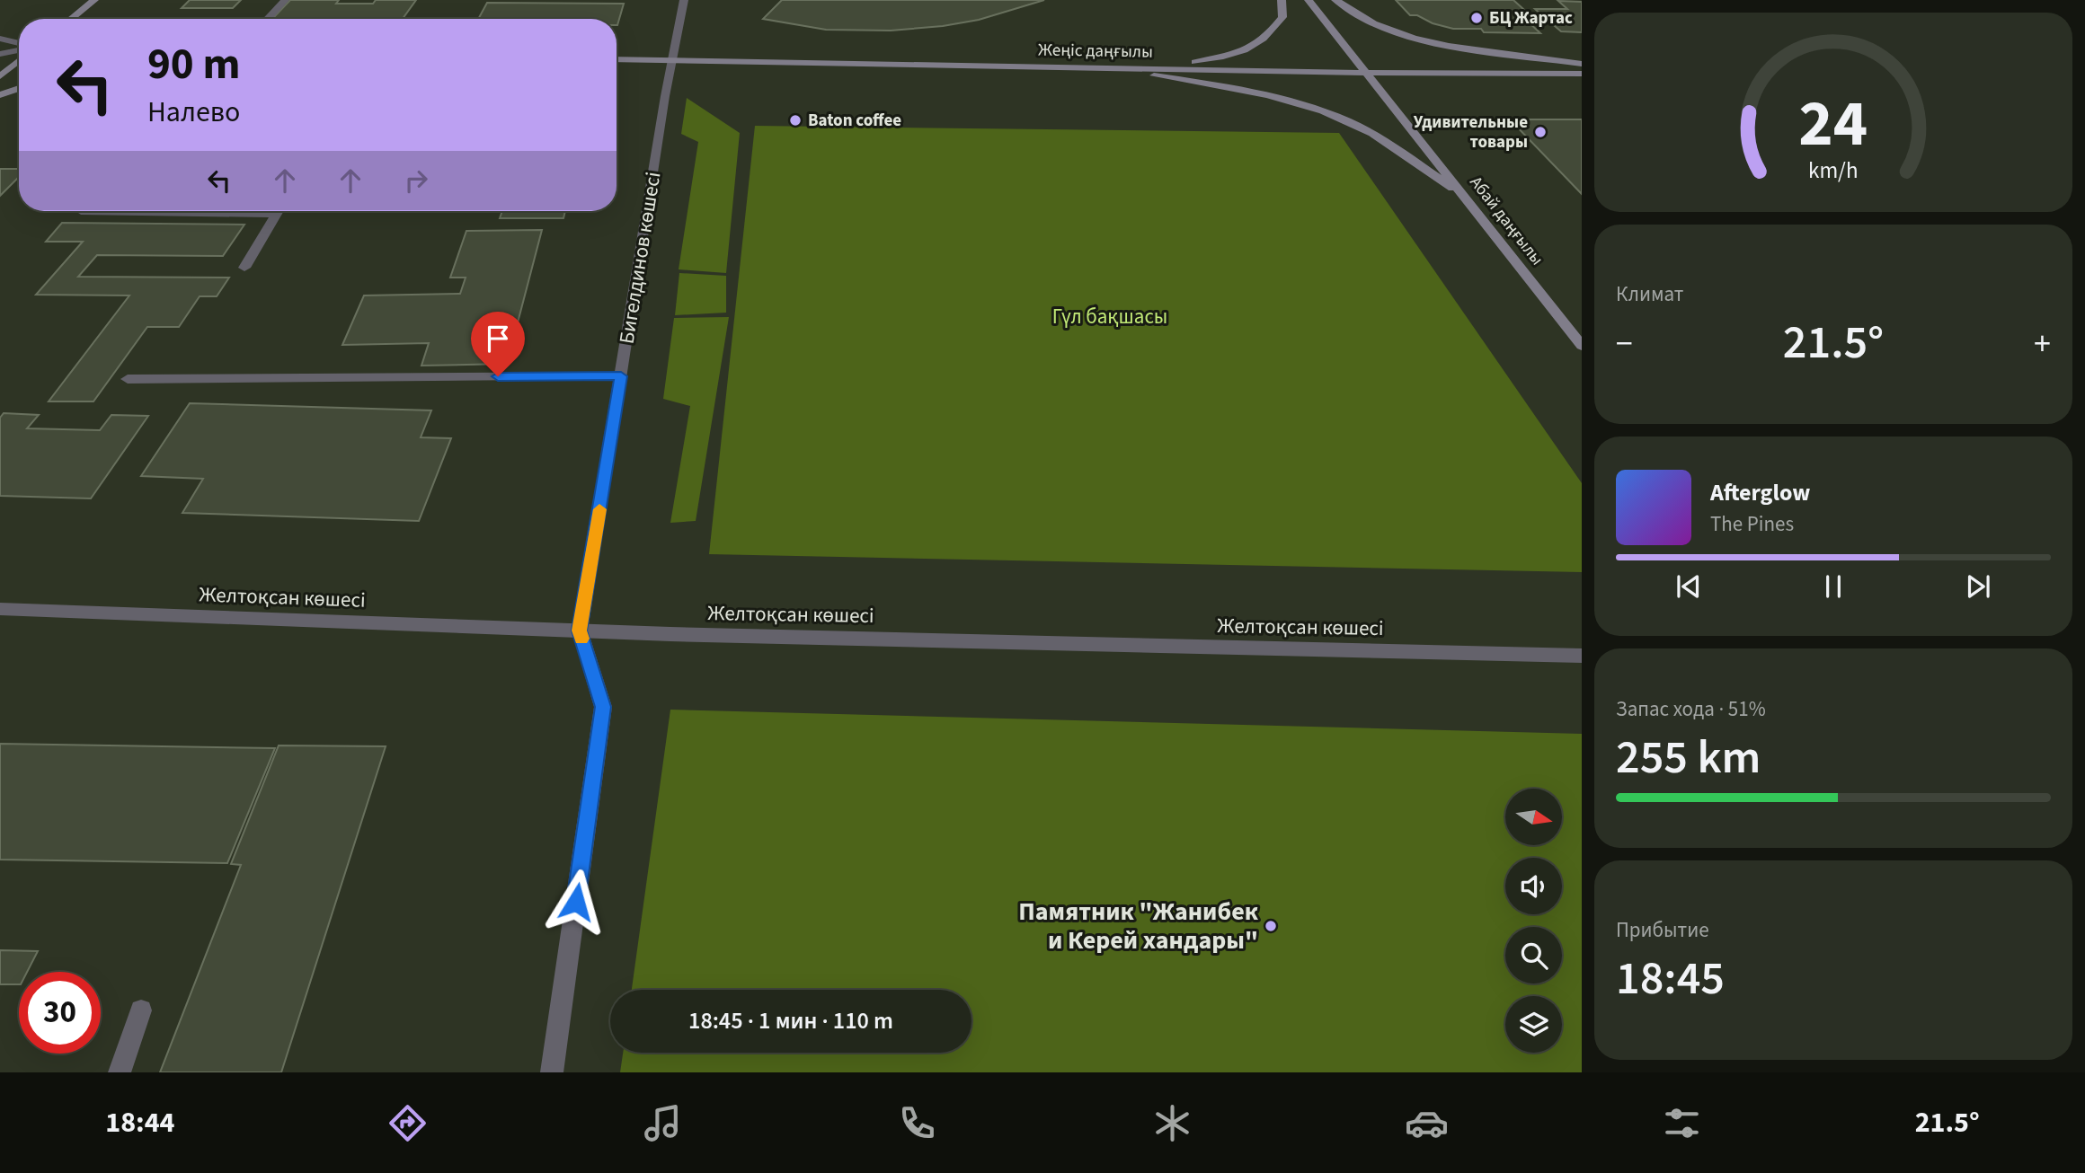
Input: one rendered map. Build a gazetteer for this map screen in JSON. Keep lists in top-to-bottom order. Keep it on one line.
{"streets":{"main road":["Жеңіс даңғылы","Абай даңғылы"],"street":["Бигелдинов көшесі","Желтоқсан көшесі"]},"crossings":[["Жеңіс даңғылы","Абай даңғылы"],["Жеңіс даңғылы","Бигелдинов көшесі"],["Бигелдинов көшесі","Желтоқсан көшесі"]],"parks":["Гүл бақшасы"],"places":["БЦ Жартас","Baton coffee","Удивительные товары","Памятник \"Жанибек и Керей хандары\""],"north":"right","page":{"turn":["90 m","Налево"],"tile":["Климат",["Запас хода · 51%","255 km"],["Прибытие","18:45"]],"heat":["−","21.5°","+"],"song":["Afterglow","The Pines"],"limit":"30","trip":"18:45 · 1 мин · 110 m","tabs":["18:44","21.5°"],"gauge":["24","km/h"]}}
